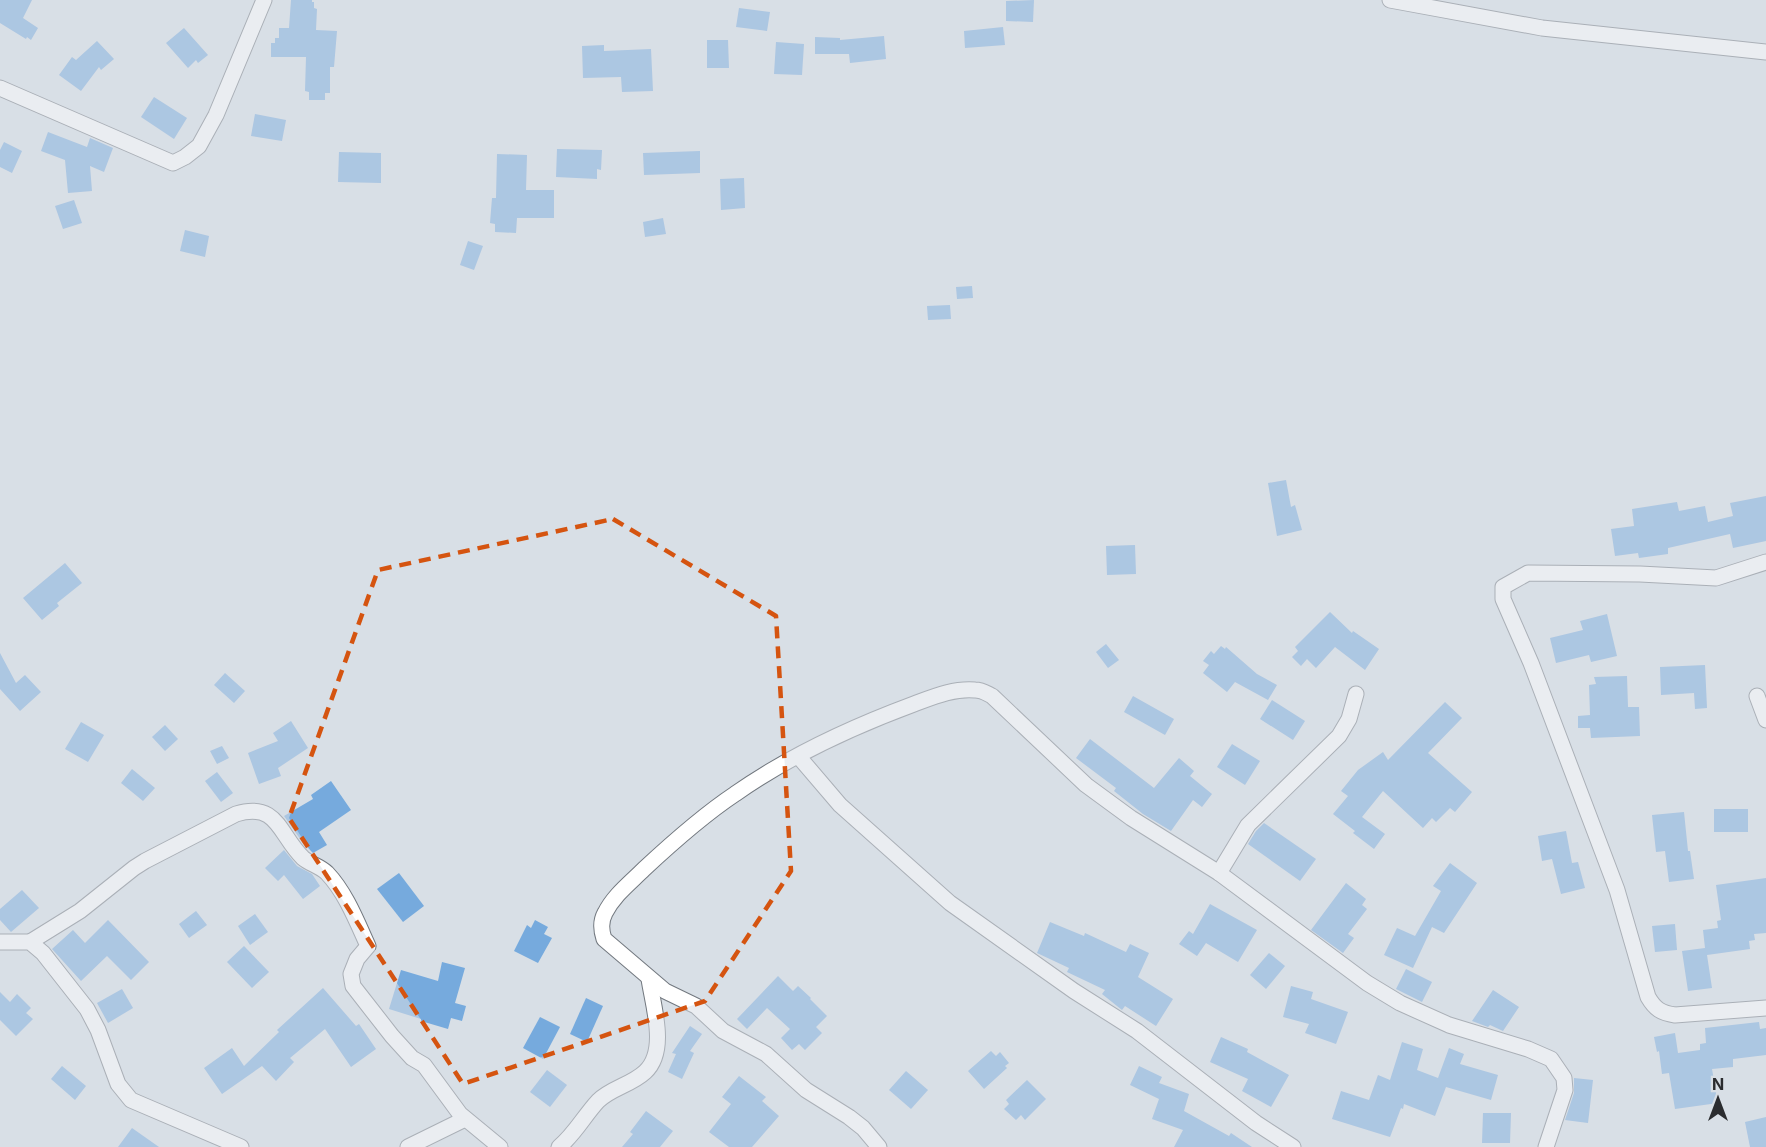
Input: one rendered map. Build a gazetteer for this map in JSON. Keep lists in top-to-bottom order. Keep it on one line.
{"north":"top"}
